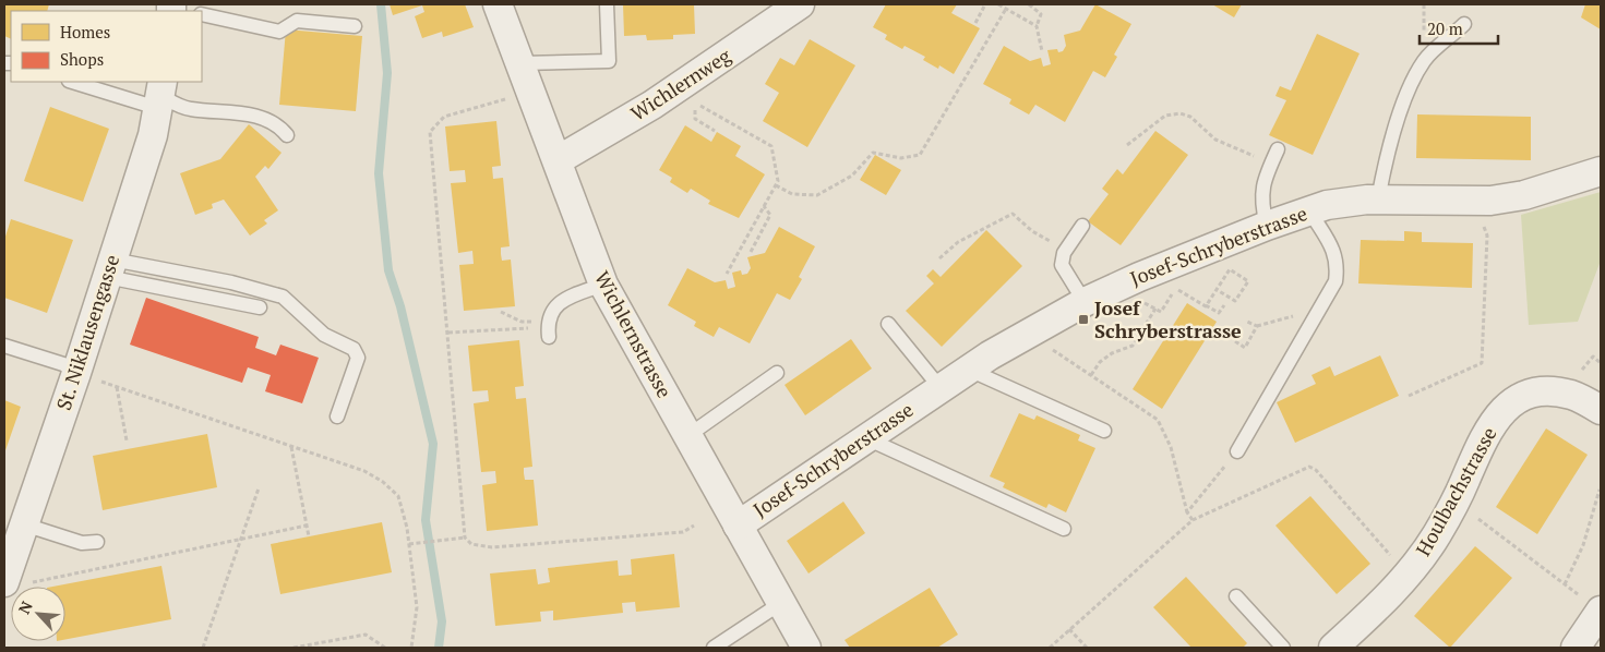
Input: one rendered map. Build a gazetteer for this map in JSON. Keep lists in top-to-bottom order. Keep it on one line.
{"streets":{"street":["Wichlernweg","Josef-Schryberstrasse","St. Niklausengasse","Wichlernstrasse","Houlbachstrasse"]},"crossings":[["Wichlernweg","Wichlernstrasse"],["Josef-Schryberstrasse","Wichlernstrasse"]],"places":{"transit":["Josef Schryberstrasse"]},"legend":["Homes","Shops"],"scale_bar":"20 m","north":"top left"}
